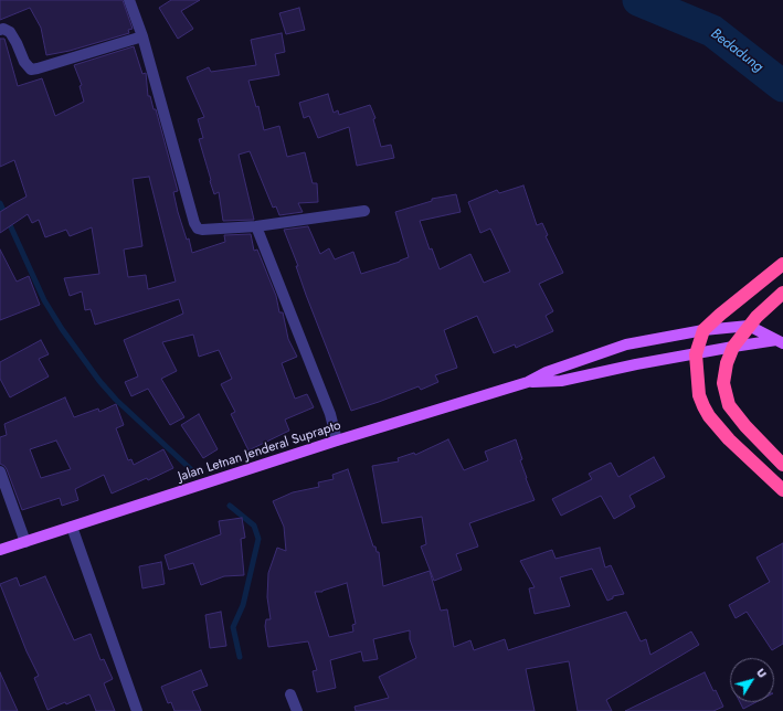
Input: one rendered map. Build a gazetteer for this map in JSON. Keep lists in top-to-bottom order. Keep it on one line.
{"streets":{"main road":["Jalan Letnan Jenderal Suprapto"]},"water":["Bedadung"],"north":"top right"}
